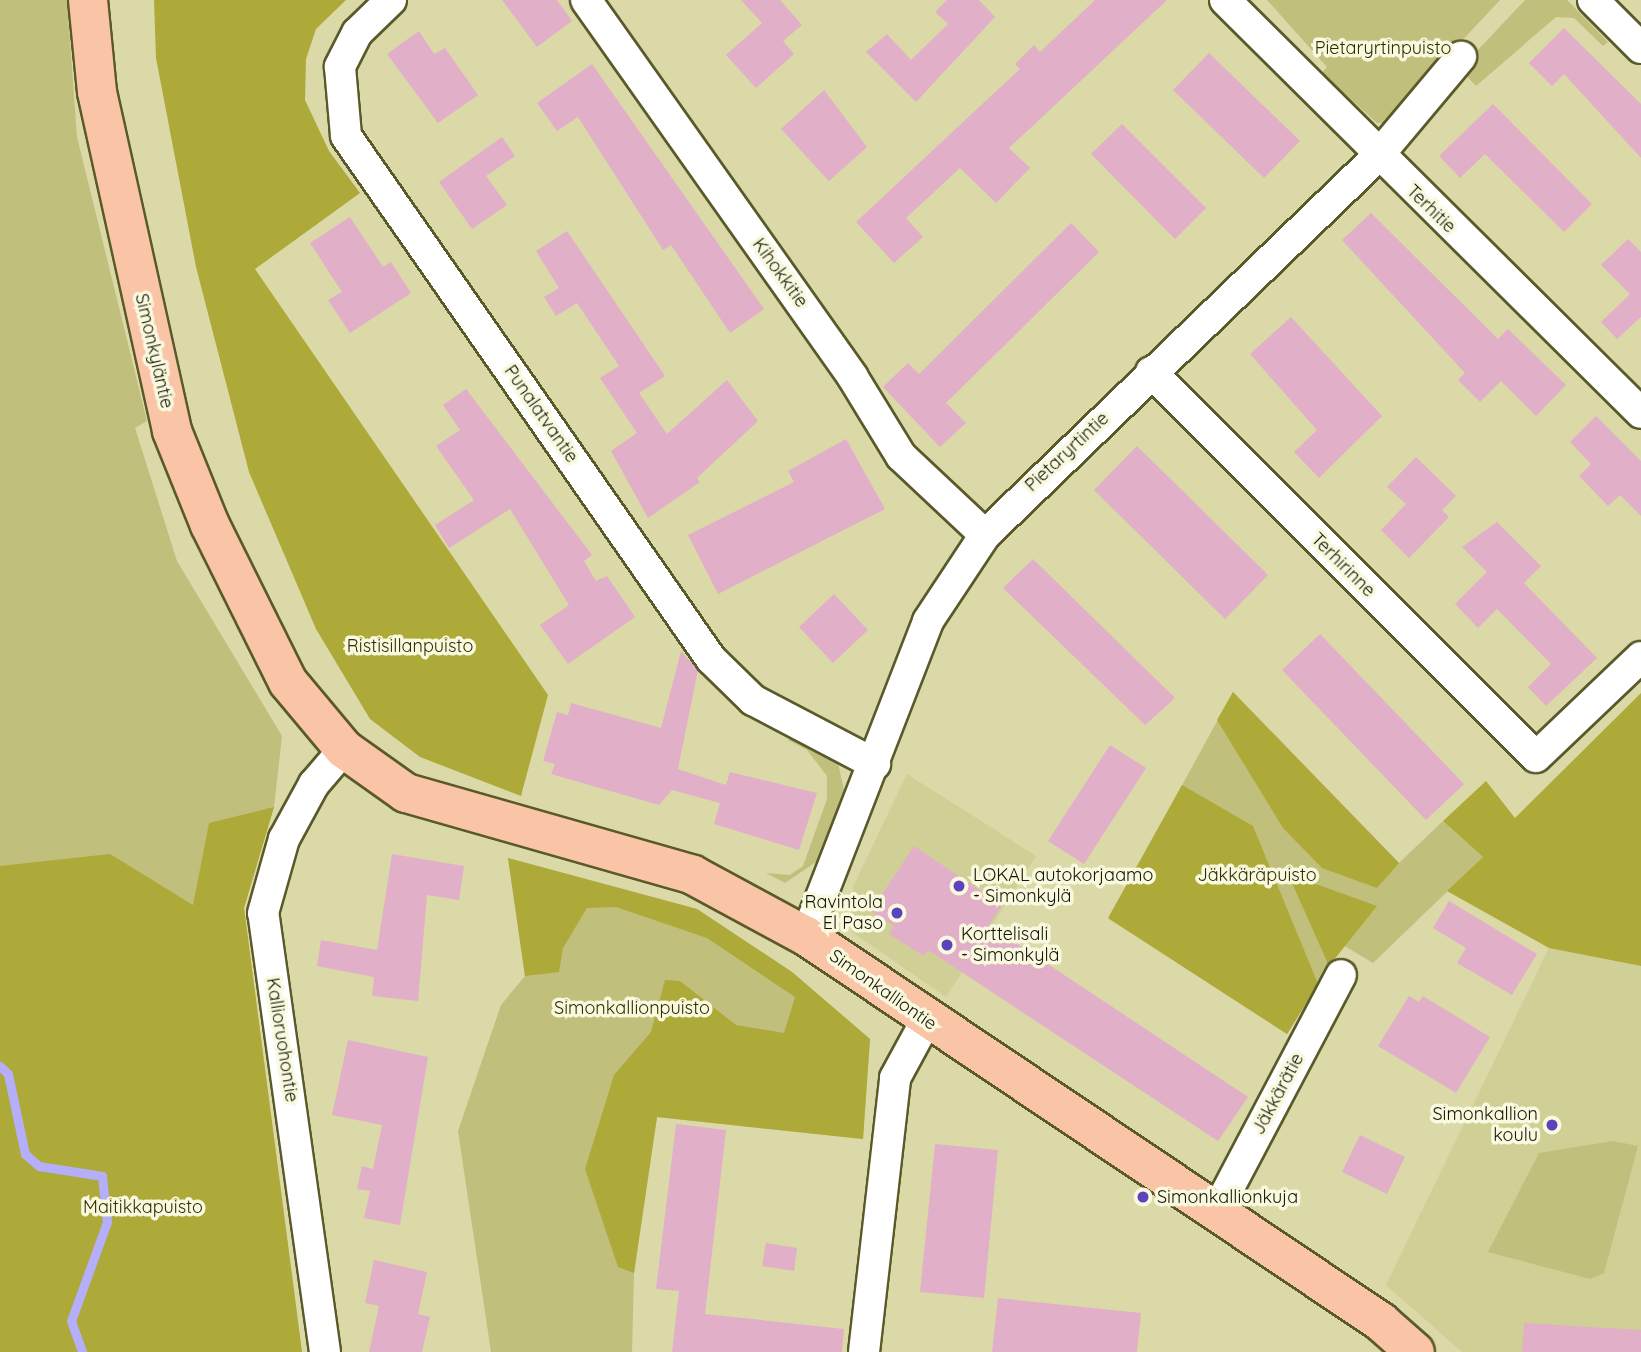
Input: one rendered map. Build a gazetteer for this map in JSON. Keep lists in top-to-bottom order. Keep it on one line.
{"streets":{"main road":["Simonkyläntie","Simonkalliontie"],"street":["Terhitie","Kihokkitie","Punalatvantie","Pietaryrtintie","Terhirinne","Kallioruohontie","Jäkkärätie"]},"crossings":[["Terhitie","Pietaryrtintie"],["Kihokkitie","Pietaryrtintie"],["Simonkyläntie","Simonkalliontie"],["Punalatvantie","Pietaryrtintie"],["Pietaryrtintie","Terhirinne"],["Pietaryrtintie","Simonkalliontie"],["Simonkalliontie","Kallioruohontie"],["Simonkalliontie","Jäkkärätie"]],"parks":["Pietaryrtinpuisto","Ristisillanpuisto","Jäkkäräpuisto","Simonkallionpuisto","Maitikkapuisto"],"places":["LOKAL autokorjaamo - Simonkylä","Ravintola El Paso","Korttelisali - Simonkylä","Simonkallion koulu","Simonkallionkuja"]}
